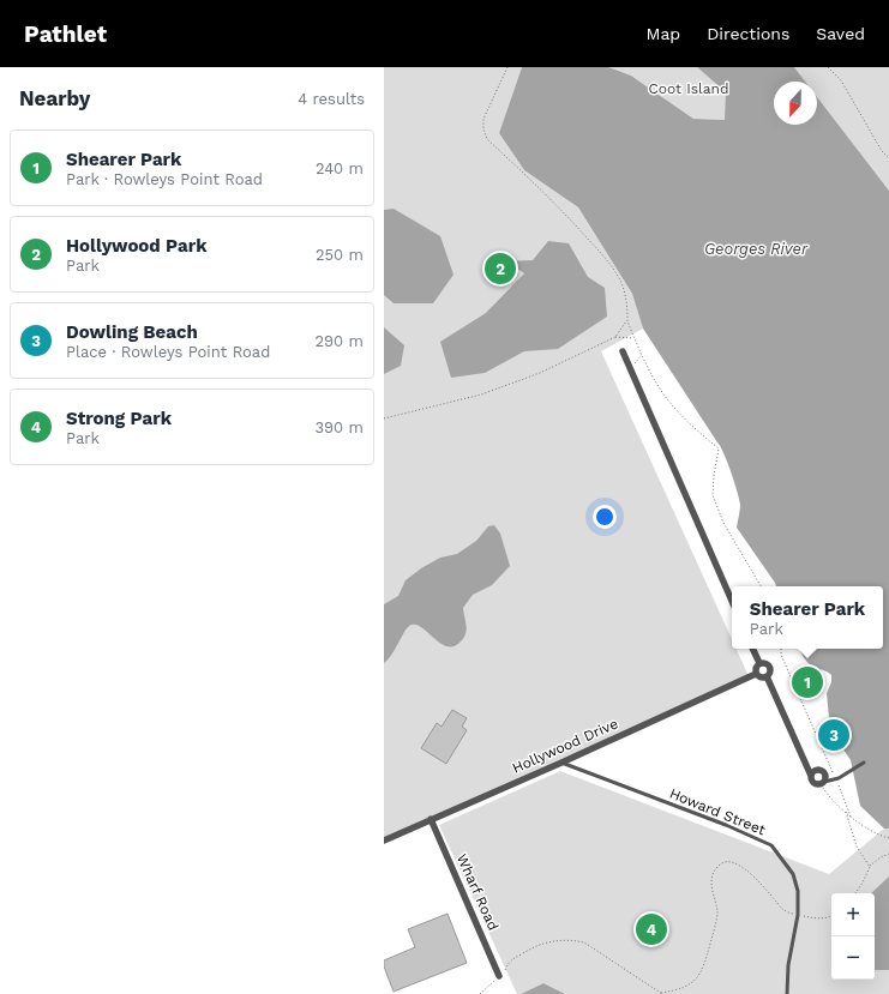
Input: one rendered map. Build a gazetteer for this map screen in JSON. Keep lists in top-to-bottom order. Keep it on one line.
{"streets":{"street":["Hollywood Drive","Wharf Road"],"lane":["Howard Street"]},"crossings":[["Hollywood Drive","Howard Street"],["Hollywood Drive","Wharf Road"]],"water":["Georges River"],"parks":["Coot Island"],"north":"bottom","page":{"header":"Pathlet","nav":["Map","Directions","Saved"],"heading":["Nearby","4 results"],"list":[{"mark":"1","name":"Shearer Park","note":"Park · Rowleys Point Road","value":"240 m"},{"mark":"2","name":"Hollywood Park","note":"Park","value":"250 m"},{"mark":"3","name":"Dowling Beach","note":"Place · Rowleys Point Road","value":"290 m"},{"mark":"4","name":"Strong Park","note":"Park","value":"390 m"}],"pins":["2","1","3","4"],"popup":["Shearer Park","Park"],"map_buttons":["+","−"]}}
